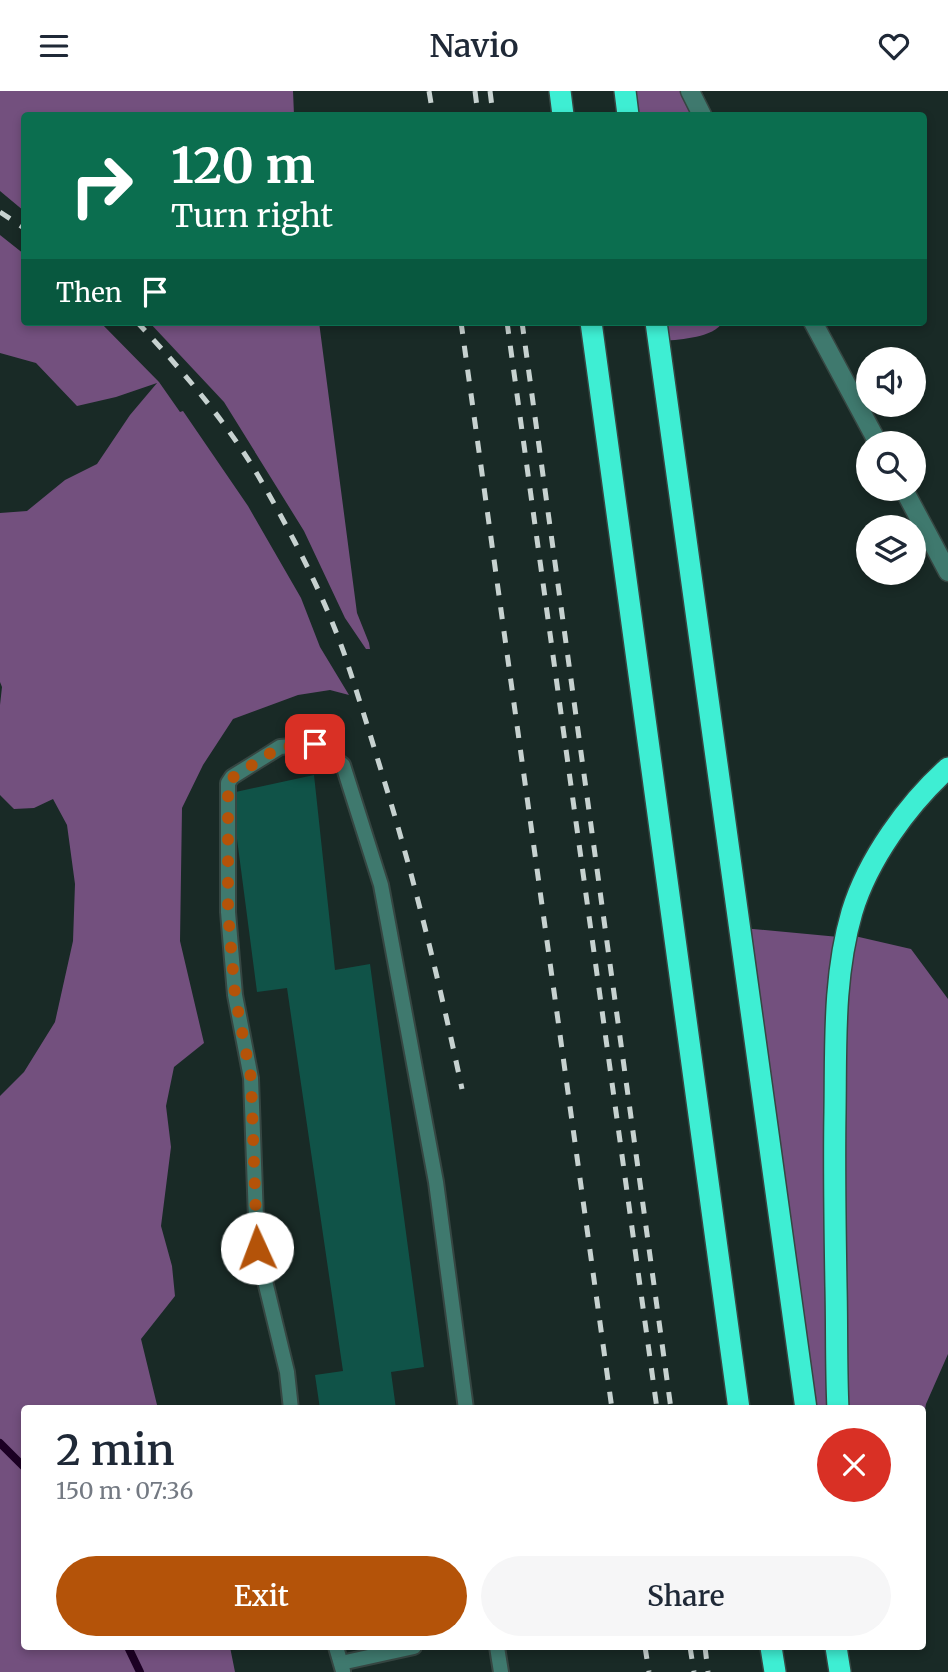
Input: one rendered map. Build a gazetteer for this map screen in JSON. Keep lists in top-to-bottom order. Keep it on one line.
{"page":{"header":"Navio","turn":["120 m","Turn right"],"then":"Then","heading":["2 min","150 m · 07:36"],"buttons":["Exit","Share"]}}
